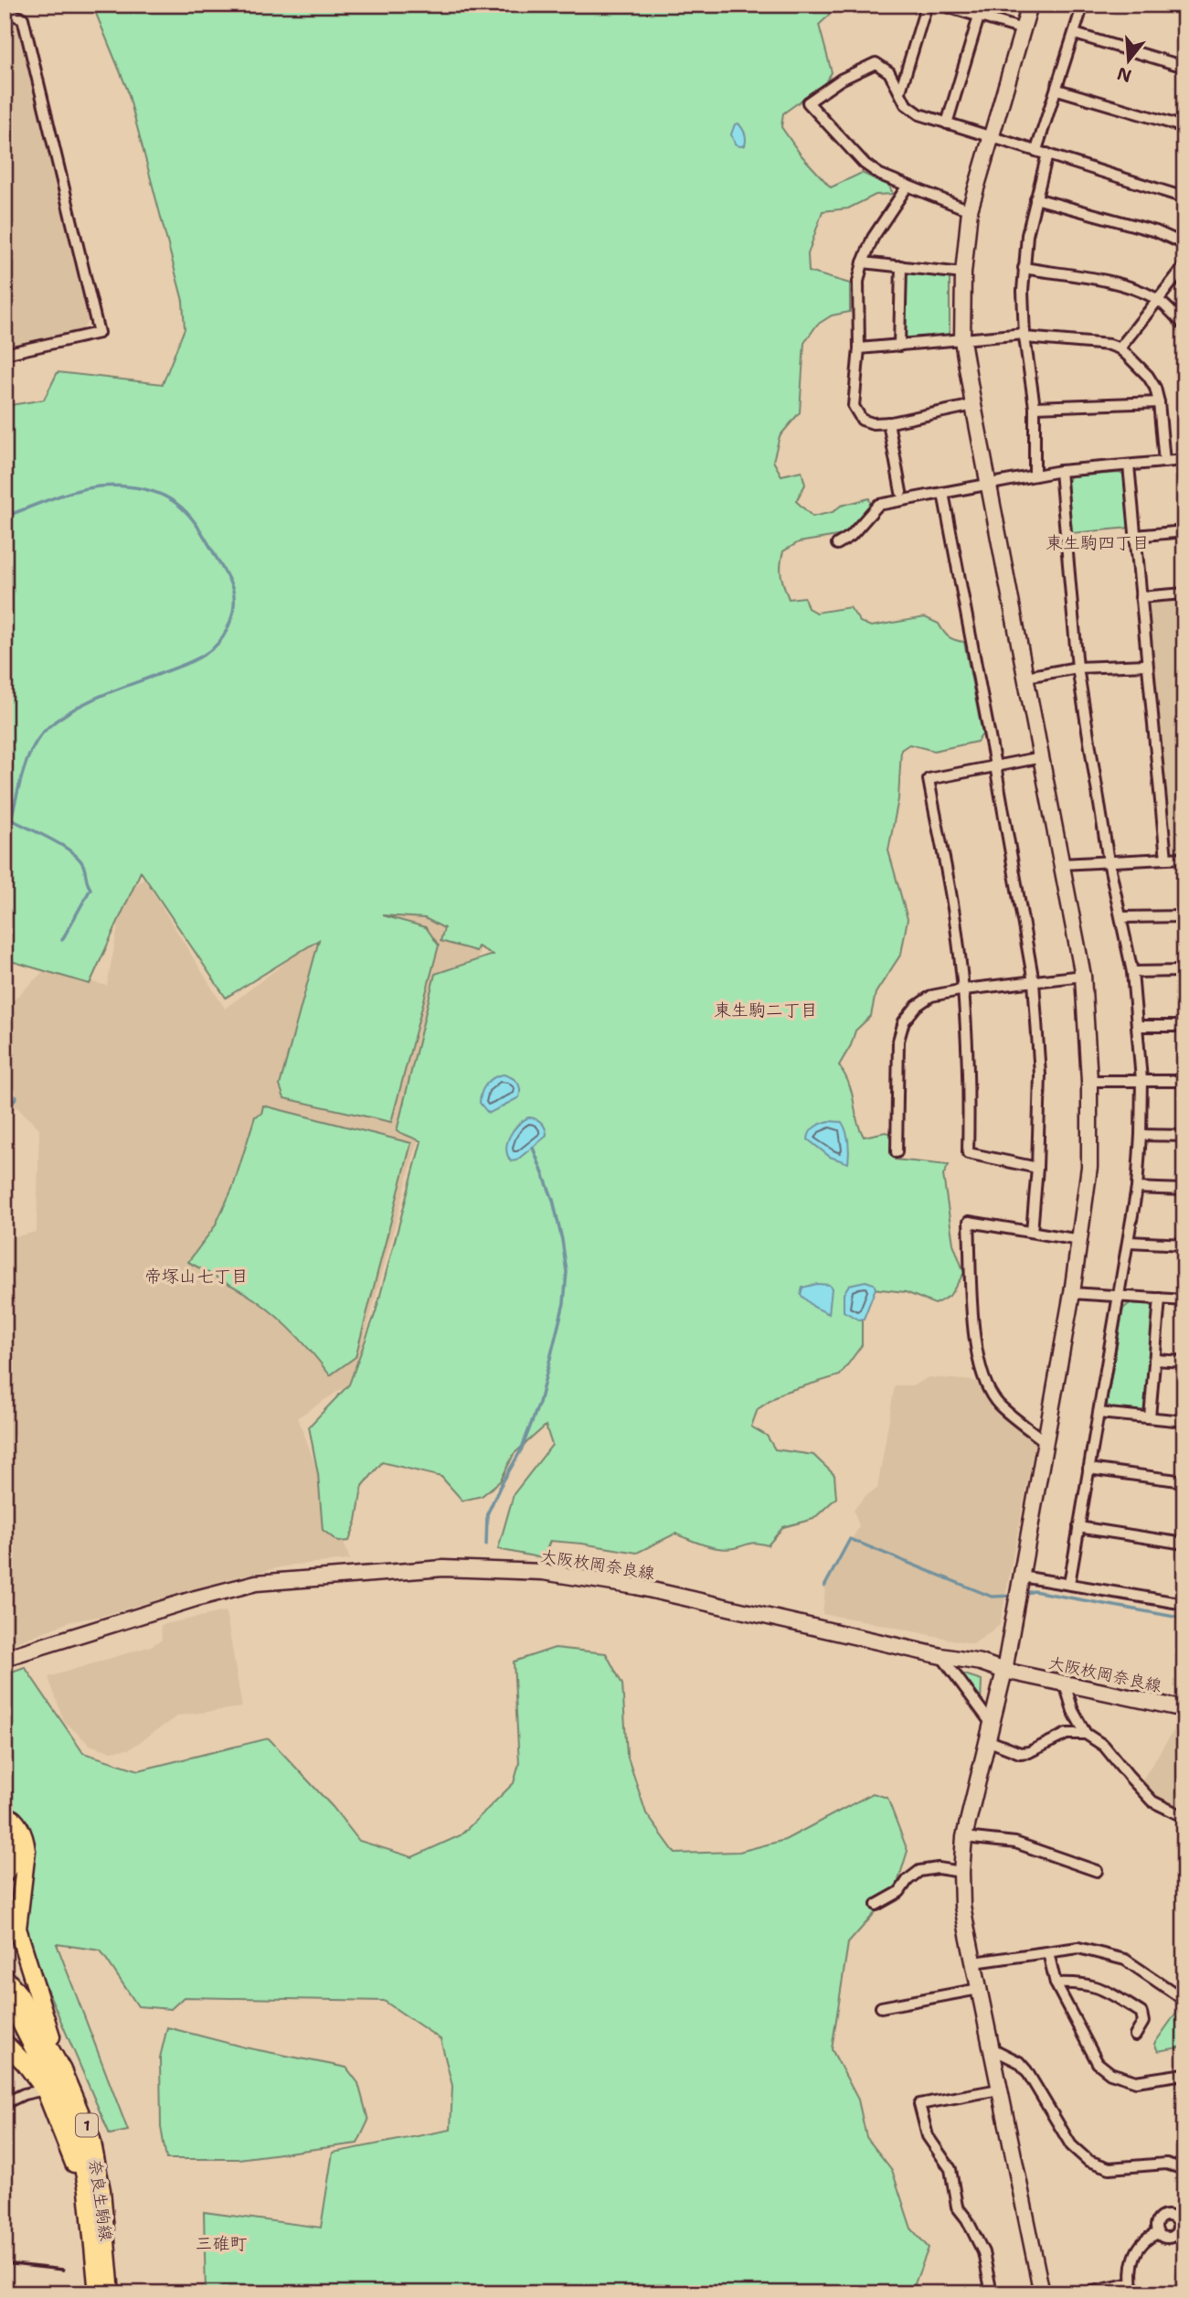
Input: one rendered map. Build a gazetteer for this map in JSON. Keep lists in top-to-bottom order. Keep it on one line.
{"streets":{"main road":["1","奈良生駒線"],"street":["大阪枚岡奈良線"]},"districts":["東生駒四丁目","東生駒二丁目","帝塚山七丁目","三碓町"],"north":"bottom"}
